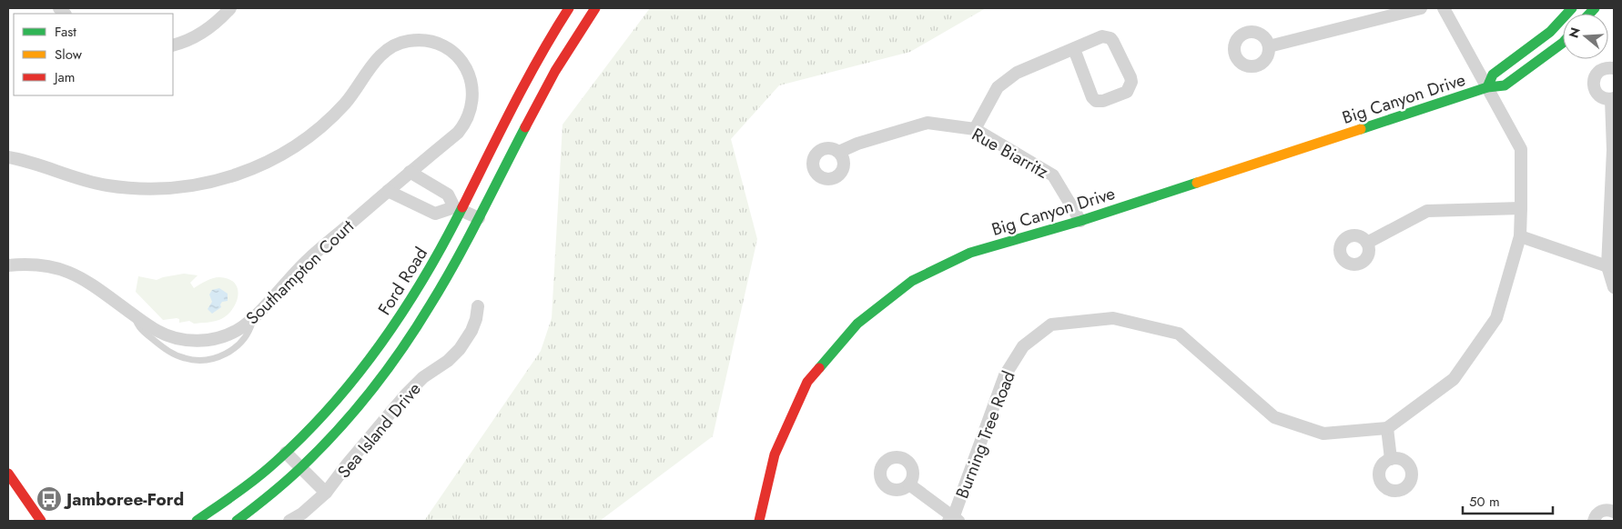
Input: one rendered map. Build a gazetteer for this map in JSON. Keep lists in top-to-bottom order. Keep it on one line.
{"streets":{"main road":["Big Canyon Drive","Ford Road"],"street":["Rue Biarritz","Southampton Court","Sea Island Drive","Burning Tree Road"]},"crossings":[["Big Canyon Drive","Rue Biarritz"],["Ford Road","Sea Island Drive"]],"places":{"bus stop":["Jamboree-Ford"]},"legend":["Fast","Slow","Jam"],"scale_bar":"50 m","north":"left"}
